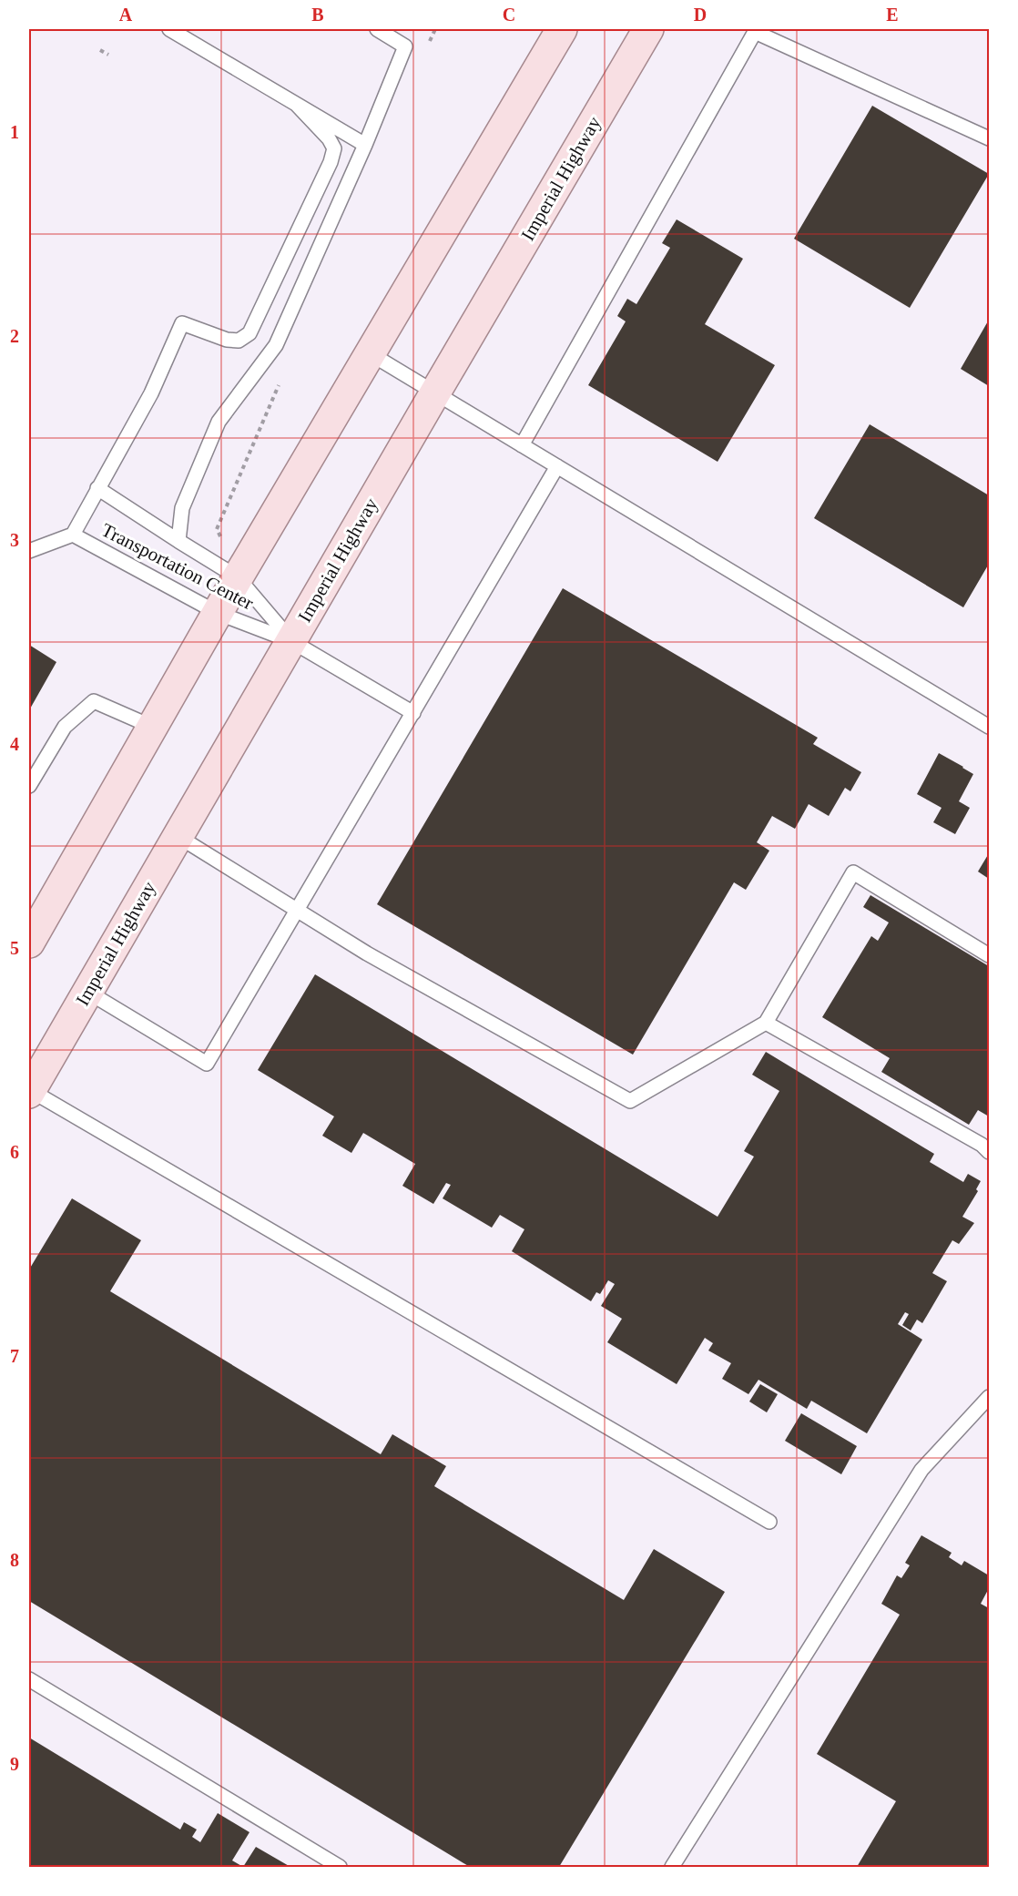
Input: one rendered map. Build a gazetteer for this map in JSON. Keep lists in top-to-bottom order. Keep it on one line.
{"streets":{"main road":["Imperial Highway"],"lane":["Transportation Center"]},"crossings":[["Imperial Highway","Transportation Center"]],"grid":{"columns":["A","B","C","D","E"],"rows":["1","2","3","4","5","6","7","8","9"]}}
